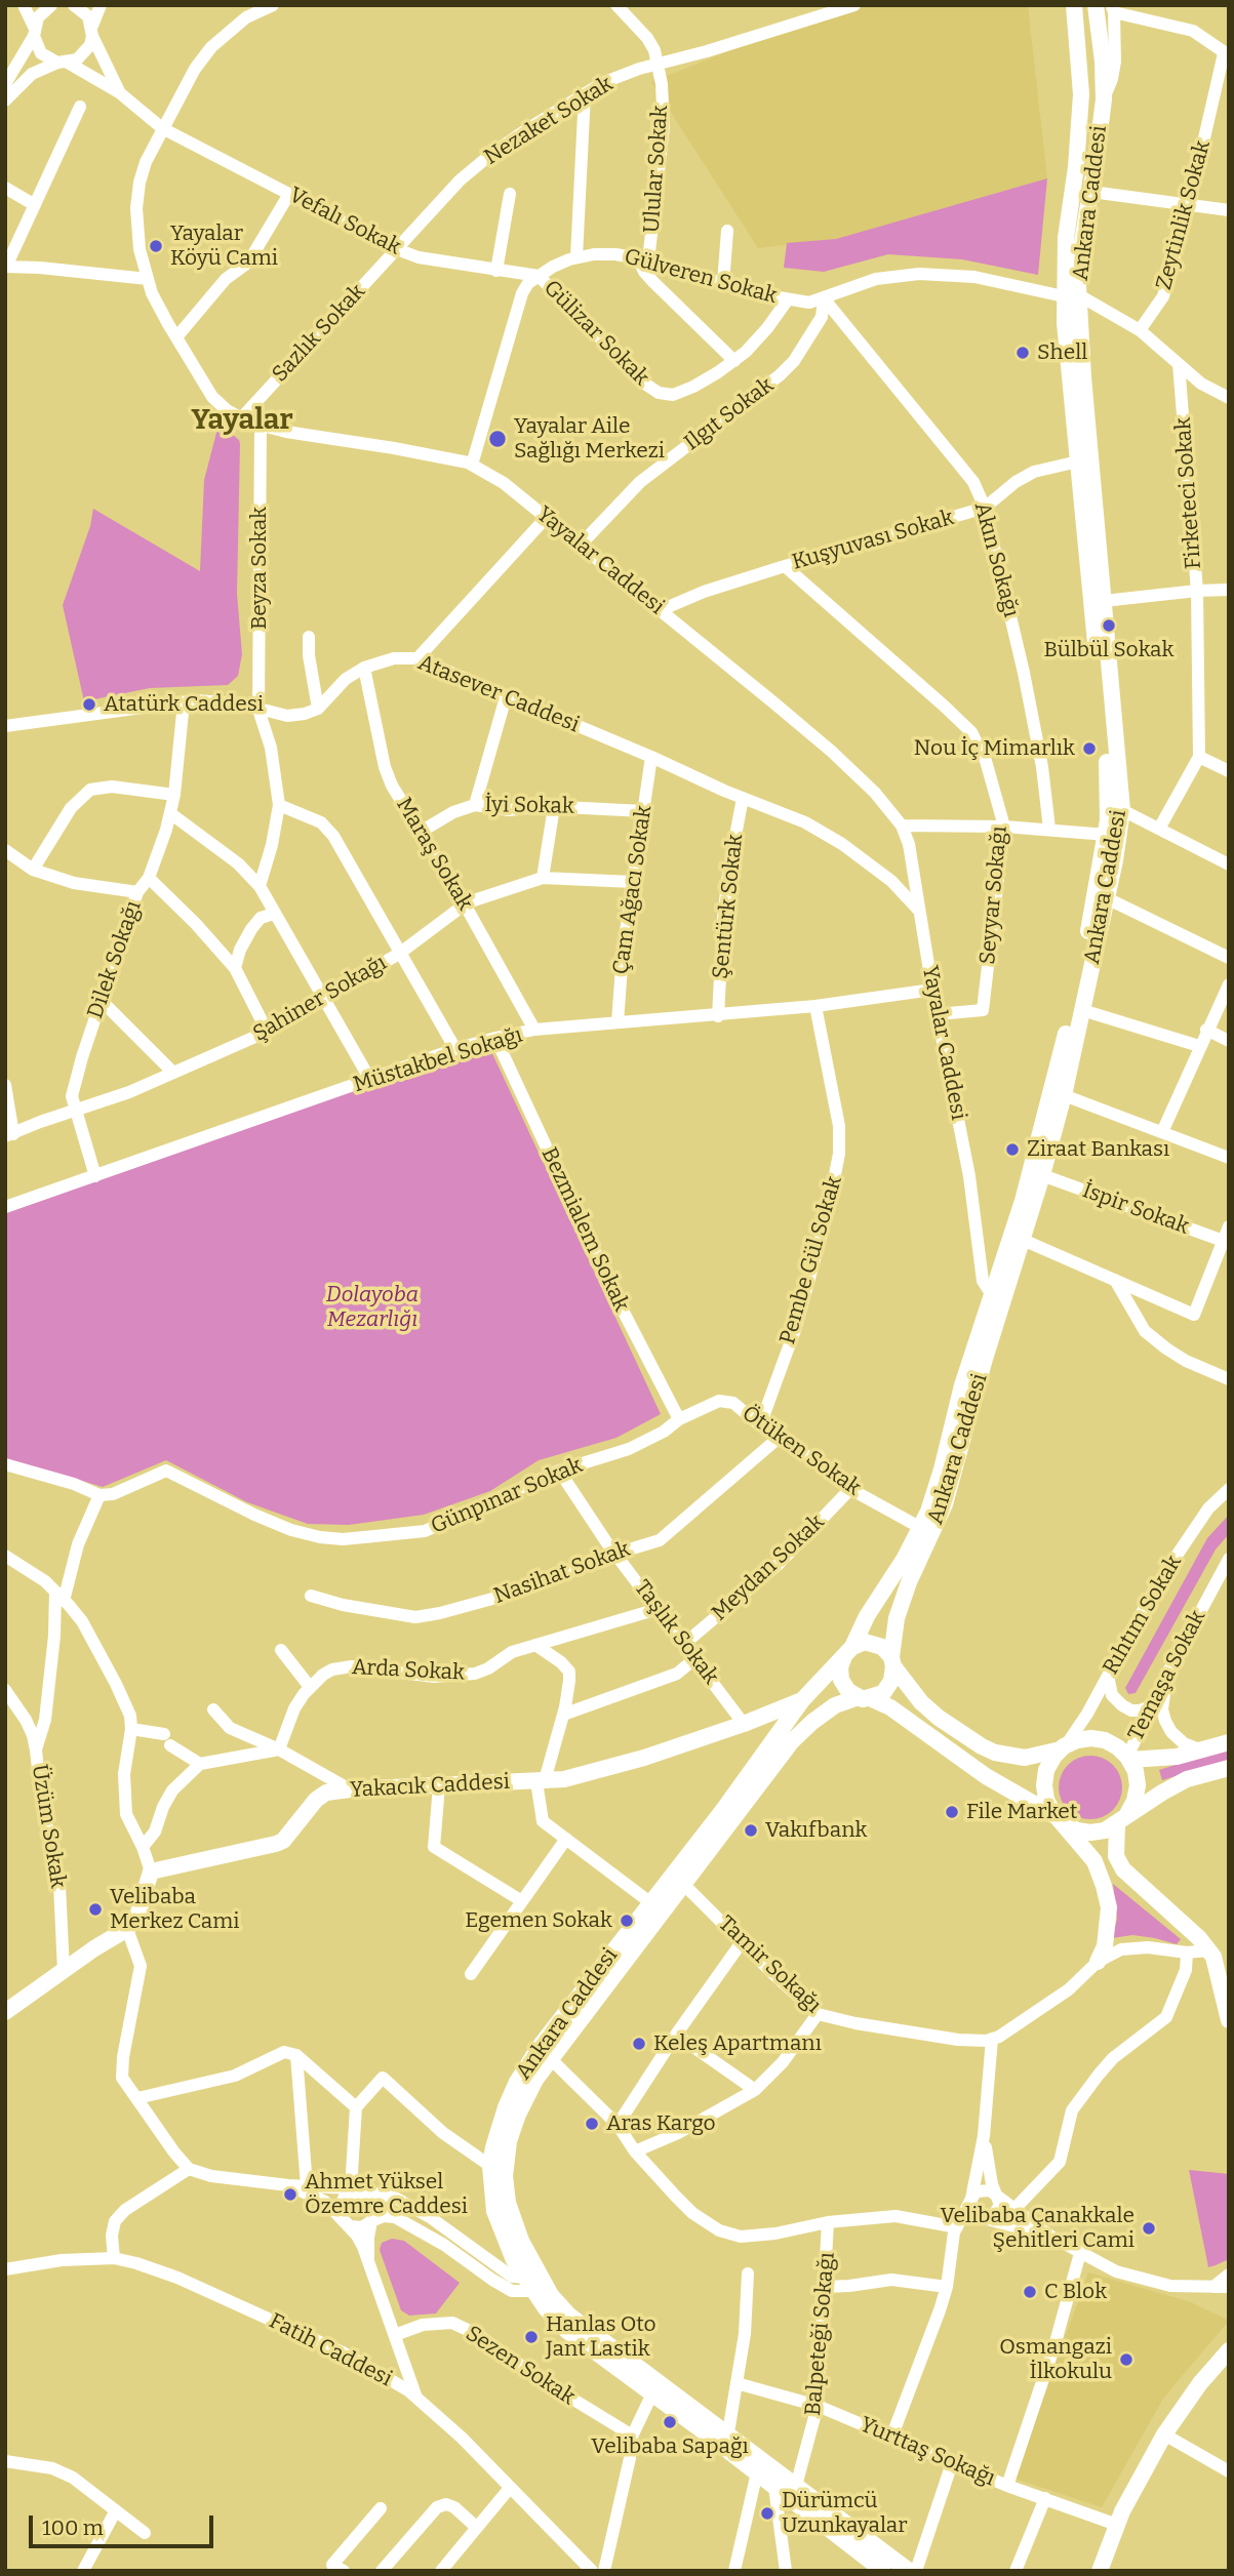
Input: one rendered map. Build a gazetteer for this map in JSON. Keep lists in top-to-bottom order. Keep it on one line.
{"streets":{"main road":["Ankara Caddesi","Yakacık Caddesi"],"street":["Nezaket Sokak","Ulular Sokak","Zeytinlik Sokak","Vefalı Sokak","Gülveren Sokak","Sazlık Sokak","Gülizar Sokak","Ilgıt Sokak","Firketeci Sokak","Kuşyuvası Sokak","Akın Sokağı","Yayalar Caddesi","Beyza Sokak","Atasever Caddesi","İyi Sokak","Maraş Sokak","Çam Ağacı Sokak","Seyyar Sokağı","Şentürk Sokak","Dilek Sokağı","Şahiner Sokağı","Müstakbel Sokağı","İspir Sokak","Bezmialem Sokak","Pembe Gül Sokak","Ötüken Sokak","Günpınar Sokak","Meydan Sokak","Nasihat Sokak","Rıhtım Sokak","Taşlık Sokak","Arda Sokak","Temaşa Sokak","Üzüm Sokak","Tamir Sokağı","Balpeteği Sokağı","Fatih Caddesi","Sezen Sokak","Yurttaş Sokağı"]},"crossings":[["Nezaket Sokak","Ulular Sokak"],["Nezaket Sokak","Vefalı Sokak"],["Nezaket Sokak","Sazlık Sokak"],["Ulular Sokak","Gülveren Sokak"],["Ankara Caddesi","Gülveren Sokak"],["Ankara Caddesi","Kuşyuvası Sokak"],["Ankara Caddesi","Yayalar Caddesi"],["Ankara Caddesi","İspir Sokak"],["Ankara Caddesi","Ötüken Sokak"],["Ankara Caddesi","Yakacık Caddesi"],["Ankara Caddesi","Tamir Sokağı"],["Ankara Caddesi","Balpeteği Sokağı"],["Zeytinlik Sokak","Gülveren Sokak"],["Vefalı Sokak","Gülveren Sokak"],["Vefalı Sokak","Sazlık Sokak"],["Vefalı Sokak","Gülizar Sokak"],["Vefalı Sokak","Yayalar Caddesi"],["Gülveren Sokak","Gülizar Sokak"],["Gülveren Sokak","Ilgıt Sokak"],["Gülveren Sokak","Firketeci Sokak"],["Gülveren Sokak","Akın Sokağı"],["Gülveren Sokak","Yayalar Caddesi"],["Sazlık Sokak","Yayalar Caddesi"],["Ilgıt Sokak","Akın Sokağı"],["Ilgıt Sokak","Yayalar Caddesi"],["Kuşyuvası Sokak","Akın Sokağı"],["Kuşyuvası Sokak","Yayalar Caddesi"],["Kuşyuvası Sokak","Seyyar Sokağı"],["Yayalar Caddesi","Beyza Sokak"],["Yayalar Caddesi","Atasever Caddesi"],["Yayalar Caddesi","Seyyar Sokağı"],["Yayalar Caddesi","Müstakbel Sokağı"],["Atasever Caddesi","Maraş Sokak"],["Atasever Caddesi","Çam Ağacı Sokak"],["Atasever Caddesi","Şentürk Sokak"],["İyi Sokak","Maraş Sokak"],["İyi Sokak","Çam Ağacı Sokak"],["Maraş Sokak","Şahiner Sokağı"],["Maraş Sokak","Müstakbel Sokağı"],["Çam Ağacı Sokak","Şahiner Sokağı"],["Çam Ağacı Sokak","Müstakbel Sokağı"],["Şentürk Sokak","Müstakbel Sokağı"],["Dilek Sokağı","Şahiner Sokağı"],["Dilek Sokağı","Müstakbel Sokağı"],["Müstakbel Sokağı","Bezmialem Sokak"],["Müstakbel Sokağı","Pembe Gül Sokak"],["Bezmialem Sokak","Ötüken Sokak"],["Bezmialem Sokak","Günpınar Sokak"],["Pembe Gül Sokak","Ötüken Sokak"],["Ötüken Sokak","Günpınar Sokak"],["Ötüken Sokak","Meydan Sokak"],["Ötüken Sokak","Nasihat Sokak"],["Günpınar Sokak","Taşlık Sokak"],["Meydan Sokak","Taşlık Sokak"],["Nasihat Sokak","Taşlık Sokak"],["Rıhtım Sokak","Temaşa Sokak"],["Taşlık Sokak","Arda Sokak"],["Taşlık Sokak","Yakacık Caddesi"],["Balpeteği Sokağı","Yurttaş Sokağı"]],"districts":["Yayalar"],"parks":["Dolayoba Mezarlığı"],"places":["Yayalar Köyü Cami","Shell","Yayalar Aile Sağlığı Merkezi","Bülbül Sokak","Atatürk Caddesi̇","Nou İç Mimarlık","Ziraat Bankası","File Market","Vakıfbank","Velibaba Merkez Cami","Egemen Sokak","Keleş Apartmanı","Aras Kargo","Ahmet Yüksel Özemre Caddesi","Velibaba Çanakkale Şehitleri Cami","C Blok","Hanlas Oto Jant Lastik","Osmangazi İlkokulu","Velibaba Sapağı","Dürümcü Uzunkayalar"],"scale_bar":"100 m"}
